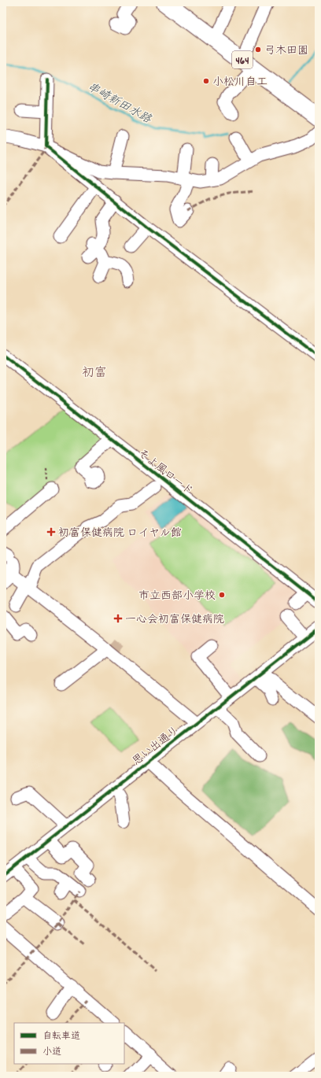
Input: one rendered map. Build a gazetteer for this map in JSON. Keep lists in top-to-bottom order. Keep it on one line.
{"streets":{"highway":["464"],"street":["そよ風ロード","思い出通り"]},"districts":["初富"],"water":["串崎新田水路"],"places":{"other":["弓木田園","小松川自工","市立西部小学校"],"health":["初富保健病院 ロイヤル館","一心会初富保健病院"]},"legend":["自転車道","小道"]}
